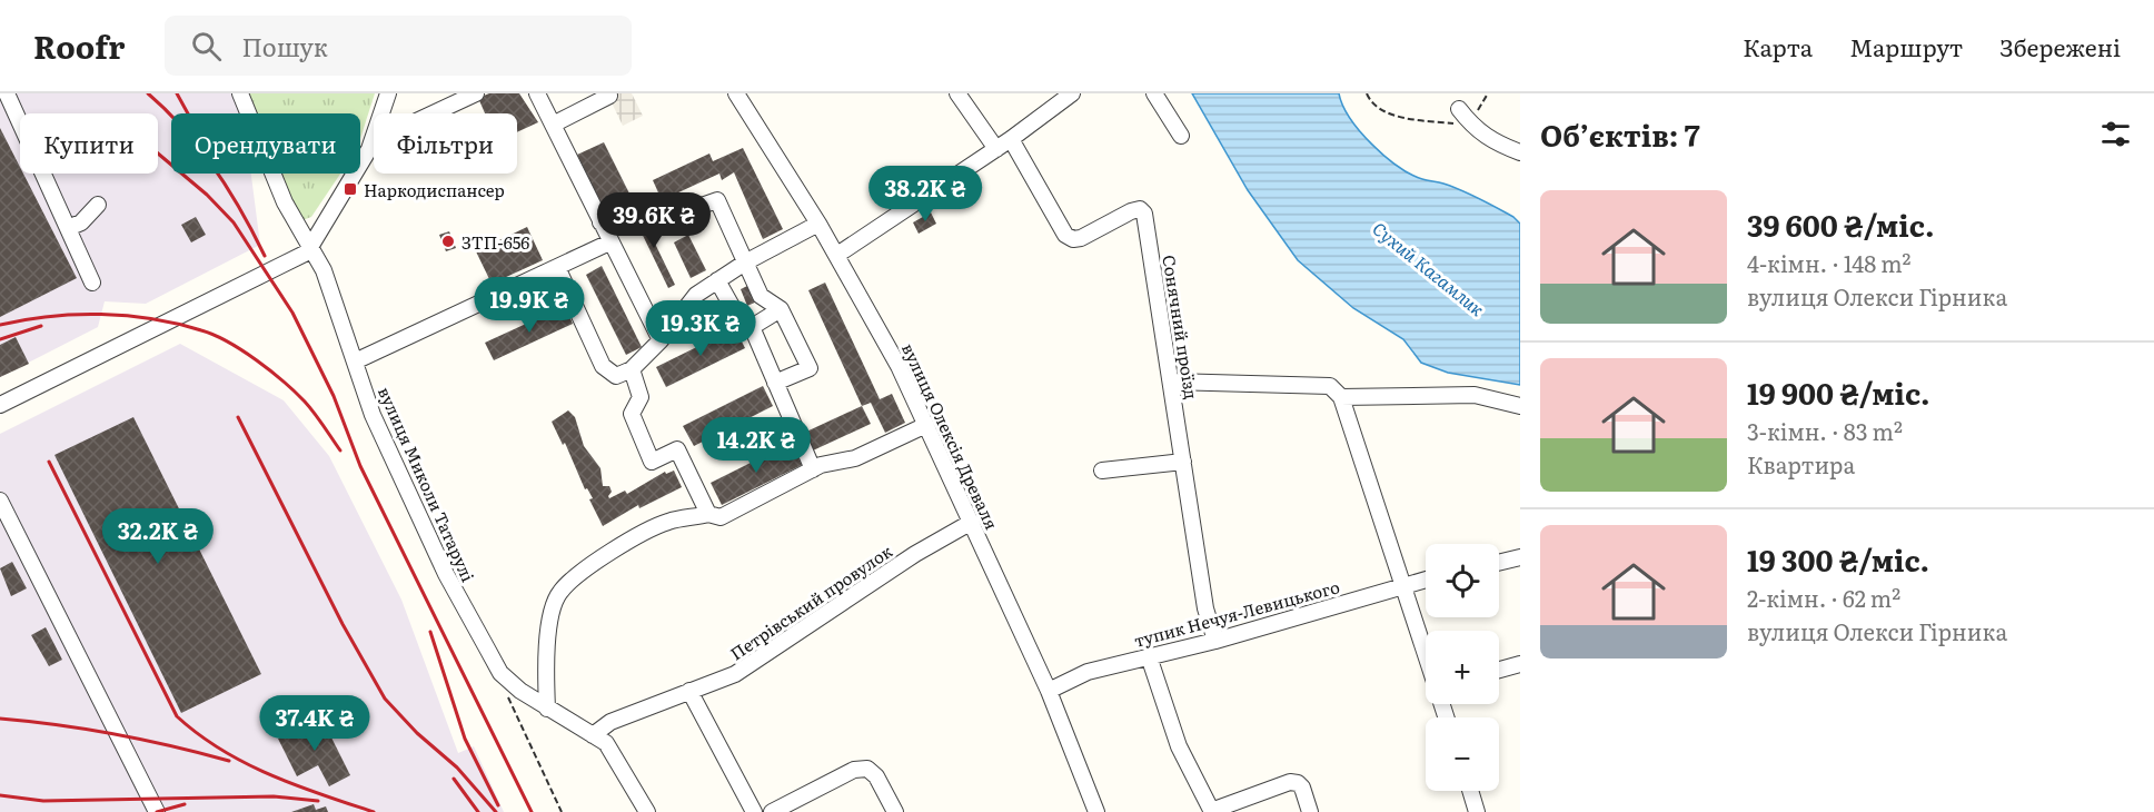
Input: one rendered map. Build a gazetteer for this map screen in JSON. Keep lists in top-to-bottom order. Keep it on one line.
{"streets":{"street":["Сонячний проїзд","вулиця Олексія Древаля","вулиця Миколи Татарулі","Петрівський провулок","тупик Нечуя-Левицького"]},"crossings":[["Сонячний проїзд","тупик Нечуя-Левицького"],["вулиця Олексія Древаля","Петрівський провулок"],["вулиця Олексія Древаля","тупик Нечуя-Левицького"],["вулиця Миколи Татарулі","Петрівський провулок"]],"water":["Сухий Кагамлик"],"places":{"transit":["Наркодиспансер"],"other":["ЗТП-656"]},"page":{"header":"Roofr","search":"Пошук","nav":["Карта","Маршрут","Збережені"],"heading":"Об’єктів: 7","chip":["Купити","Орендувати","Фільтри"],"price":["38.2K ₴","39.6K ₴","19.9K ₴","19.3K ₴","14.2K ₴","32.2K ₴","37.4K ₴"],"list":[{"name":"39 600 ₴/міс.","note":"4-кімн. · 148 m² · вулиця Олекси Гірника"},{"name":"19 900 ₴/міс.","note":"3-кімн. · 83 m² · Квартира"},{"name":"19 300 ₴/міс.","note":"2-кімн. · 62 m² · вулиця Олекси Гірника"}],"map_buttons":["+","−"]}}
